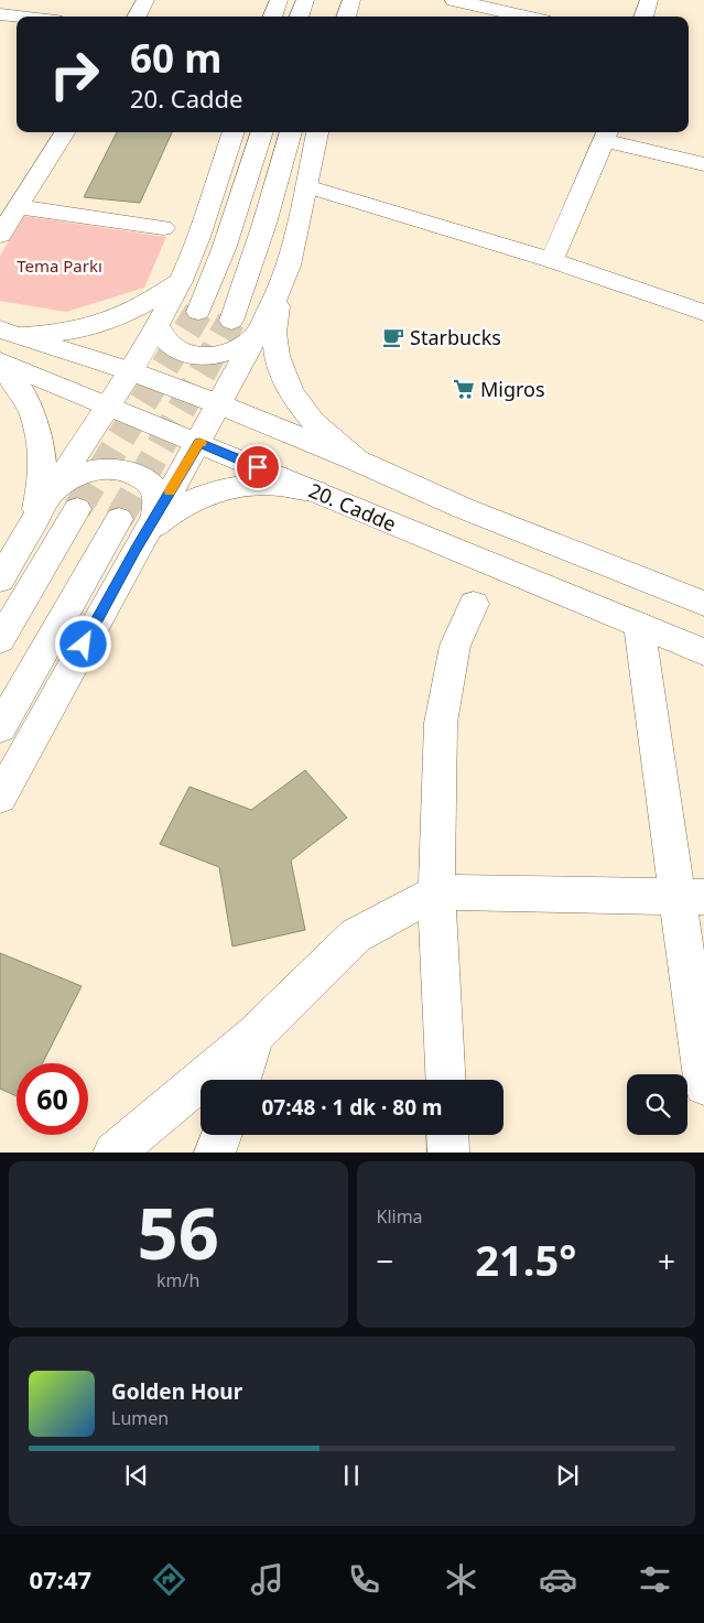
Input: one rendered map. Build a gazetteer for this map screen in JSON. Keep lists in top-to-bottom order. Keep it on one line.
{"streets":{"street":["20. Cadde"]},"parks":["Tema Parkı"],"places":{"cafe":["Starbucks"],"supermarket":["Migros"]},"page":{"turn":["60 m","20. Cadde"],"limit":"60","trip":"07:48 · 1 dk · 80 m","tile":[["56","km/h"],"Klima"],"heat":["−","21.5°","+"],"song":["Golden Hour","Lumen"],"tabs":"07:47"}}
